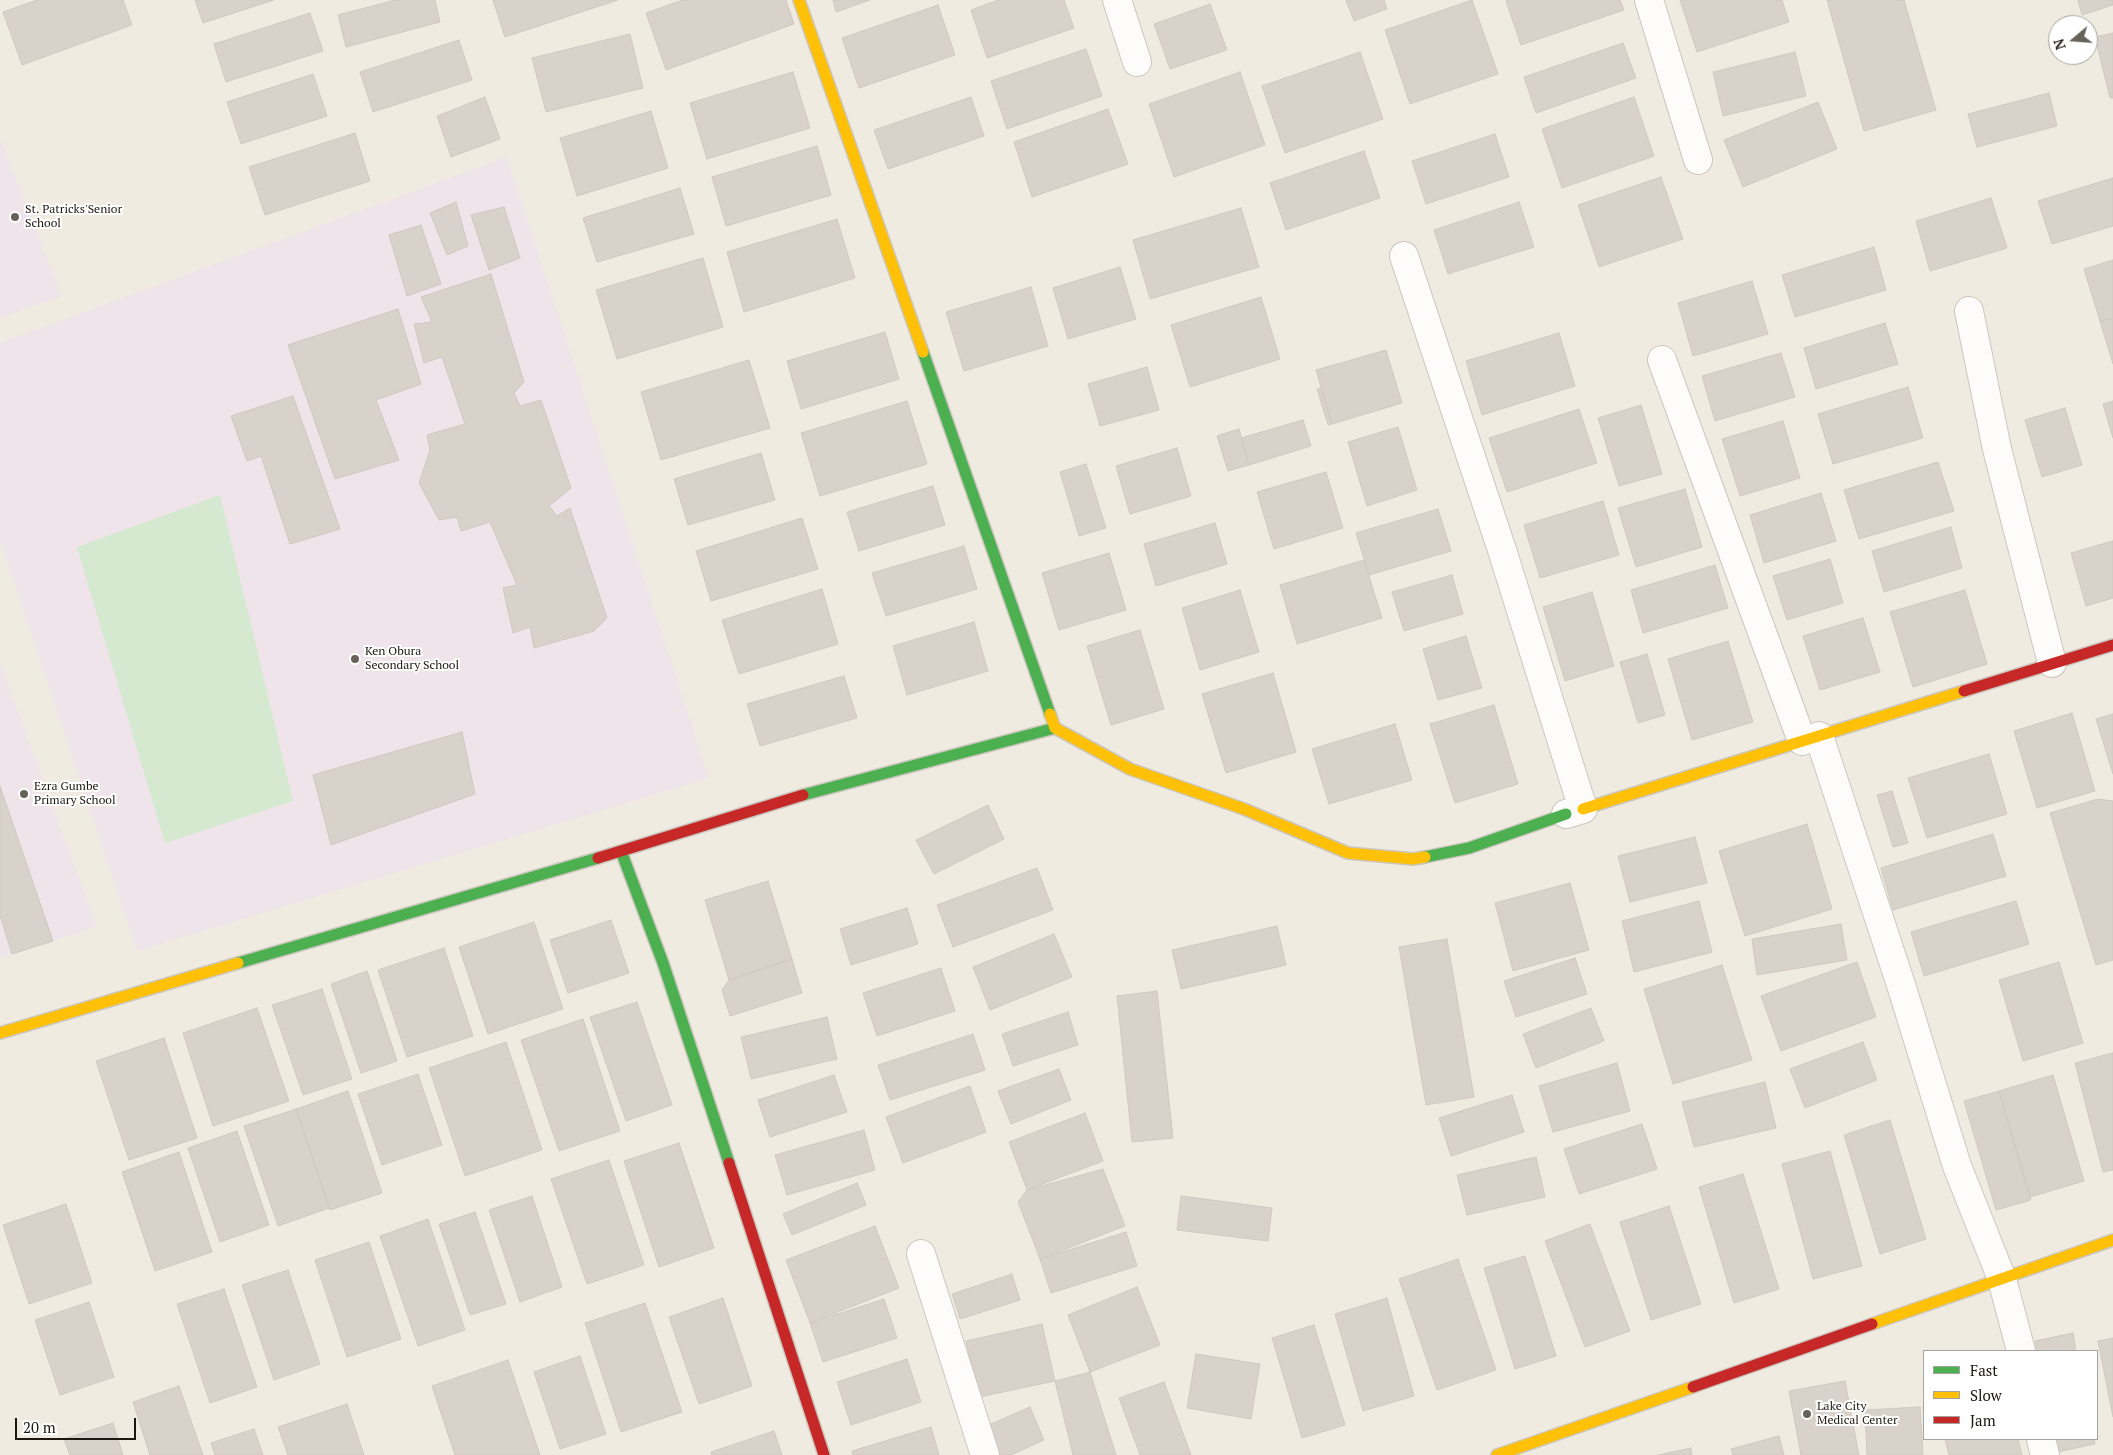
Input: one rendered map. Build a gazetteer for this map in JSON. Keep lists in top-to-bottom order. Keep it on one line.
{"places":["St. Patricks'Senior School","Ken Obura Secondary School","Ezra Gumbe Primary School","Lake City Medical Center"],"legend":["Fast","Slow","Jam"],"scale_bar":"20 m","north":"left"}
